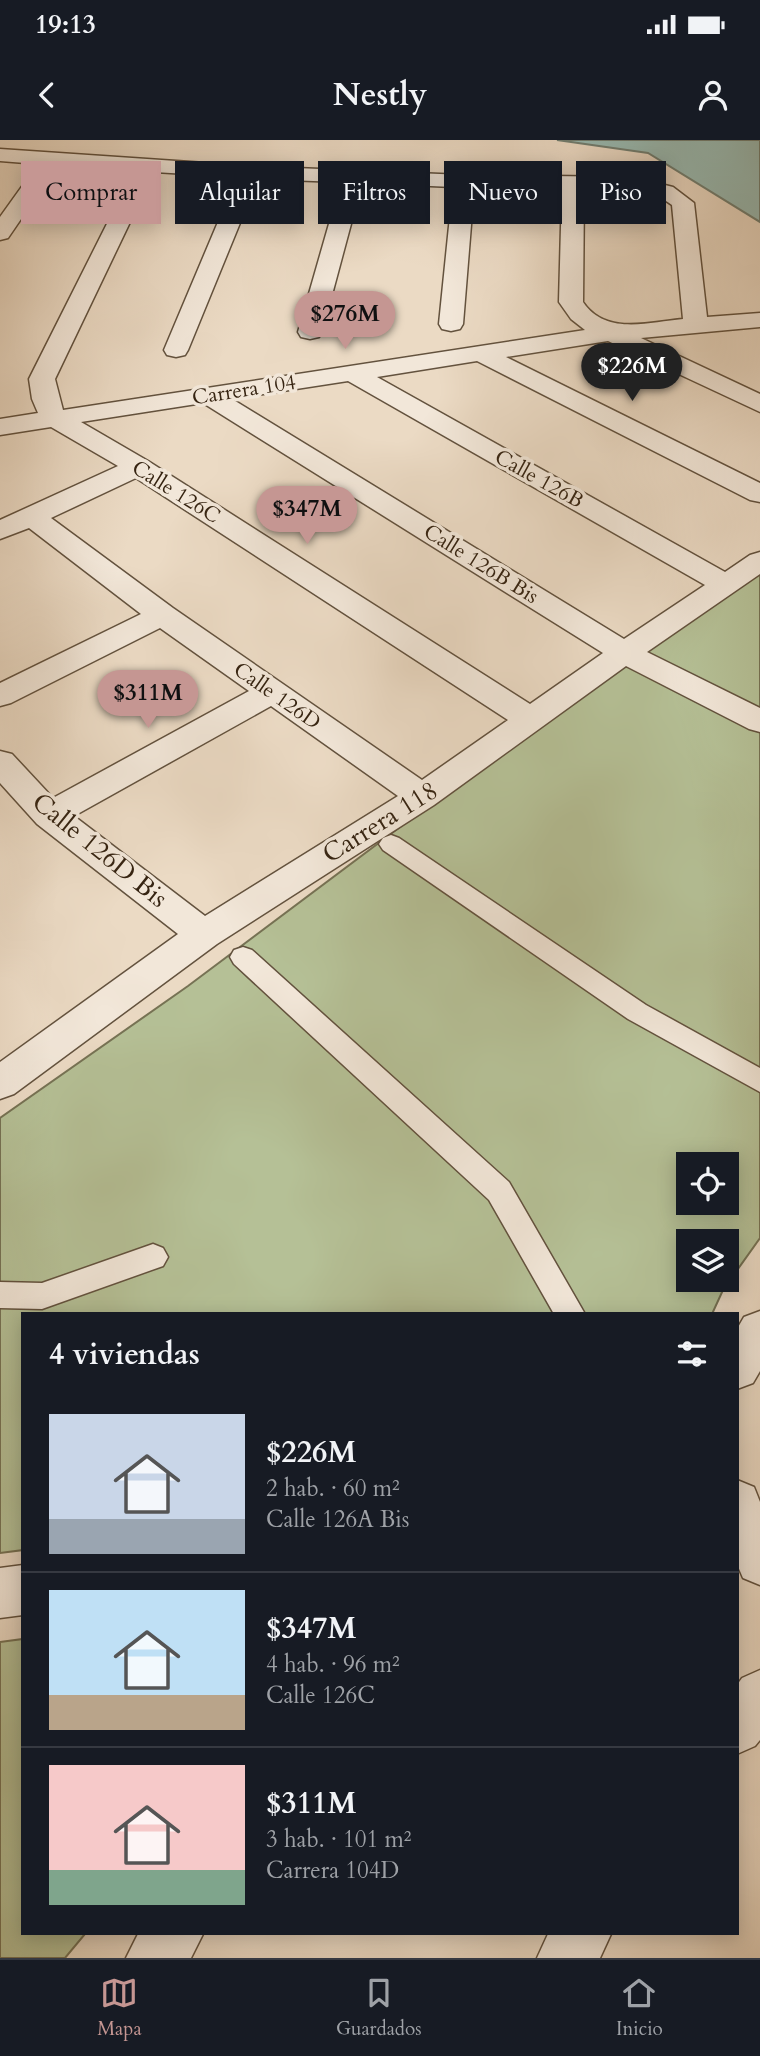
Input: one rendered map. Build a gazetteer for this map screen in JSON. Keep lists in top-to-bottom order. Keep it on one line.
{"streets":{"street":["Carrera 104","Calle 126B","Calle 126C","Calle 126B Bis","Calle 126D","Carrera 118","Calle 126D Bis"]},"crossings":[["Carrera 104","Calle 126B"],["Carrera 104","Calle 126C"],["Carrera 104","Calle 126B Bis"],["Calle 126B","Carrera 118"],["Calle 126C","Carrera 118"],["Calle 126B Bis","Carrera 118"],["Calle 126D","Carrera 118"],["Carrera 118","Calle 126D Bis"]],"page":{"status":"19:13","header":"Nestly","chip":["Comprar","Alquilar","Filtros","Nuevo","Piso"],"price":["$276M","$226M","$347M","$311M"],"heading":"4 viviendas","list":[{"name":"$226M","note":"2 hab. · 60 m² · Calle 126A Bis"},{"name":"$347M","note":"4 hab. · 96 m² · Calle 126C"},{"name":"$311M","note":"3 hab. · 101 m² · Carrera 104D"}],"tabs":["Mapa","Guardados","Inicio"]}}
